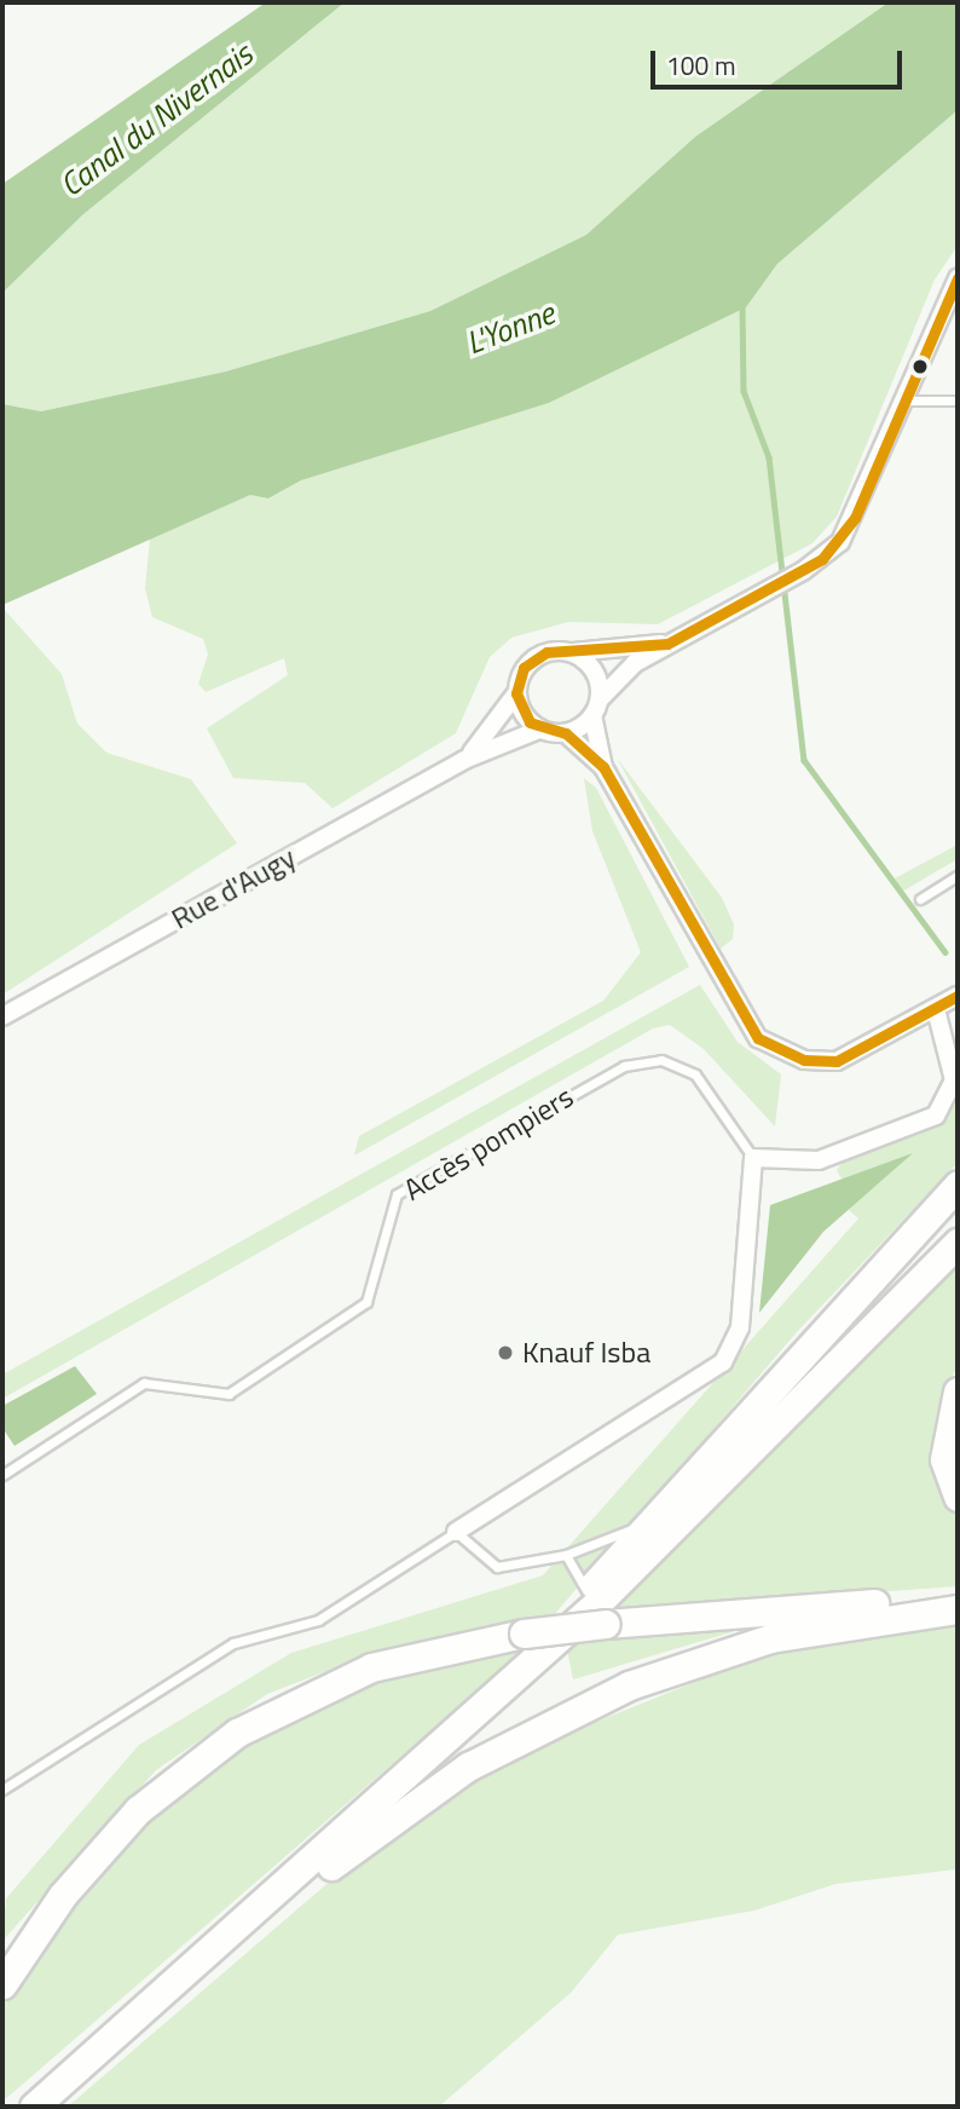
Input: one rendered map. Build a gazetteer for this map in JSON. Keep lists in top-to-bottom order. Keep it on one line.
{"streets":{"street":["Rue d'Augy"],"lane":["Accès pompiers"]},"water":["Canal du Nivernais","L'Yonne"],"places":["Knauf Isba"],"scale_bar":"100 m"}
